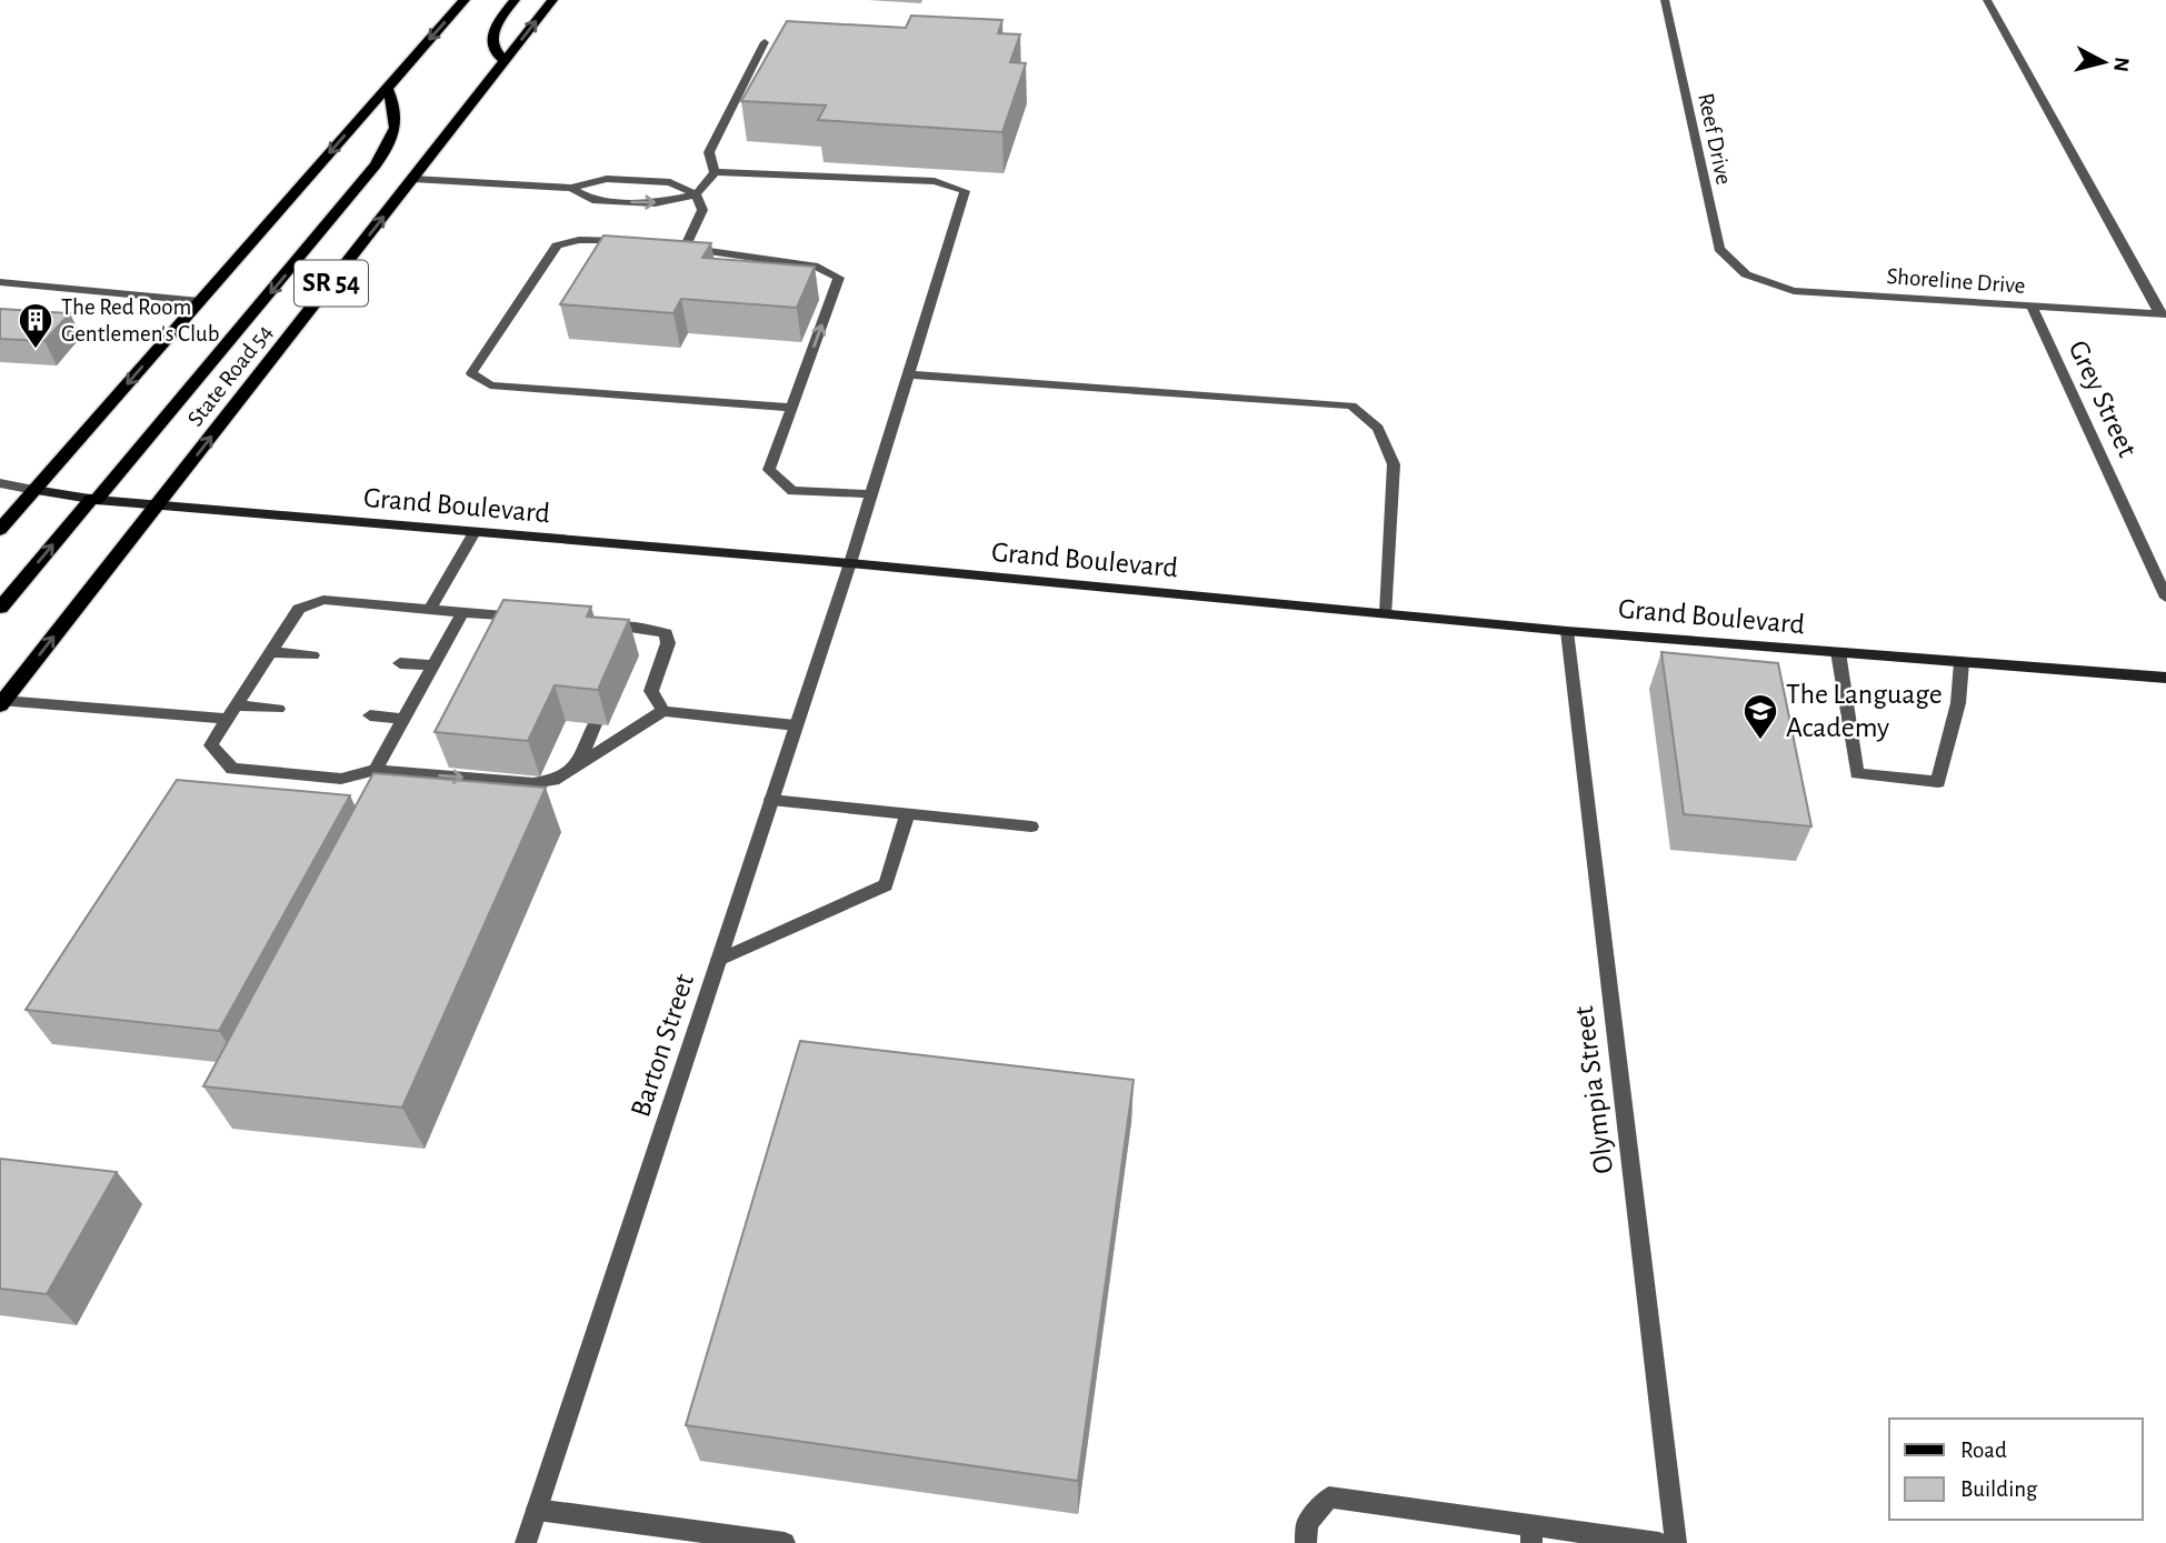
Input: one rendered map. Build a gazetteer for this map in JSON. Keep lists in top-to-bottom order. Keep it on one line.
{"streets":{"main road":["SR 54","State Road 54","Grand Boulevard"],"street":["Reef Drive","Shoreline Drive","Grey Street","Barton Street","Olympia Street"]},"crossings":[["Reef Drive","Shoreline Drive"],["Shoreline Drive","Grey Street"],["State Road 54","Grand Boulevard"],["Grand Boulevard","Barton Street"],["Grand Boulevard","Olympia Street"]],"places":{"building":["The Red Room Gentlemen's Club"],"school or university":["The Language Academy"]},"legend":["Road","Building"],"north":"right"}
